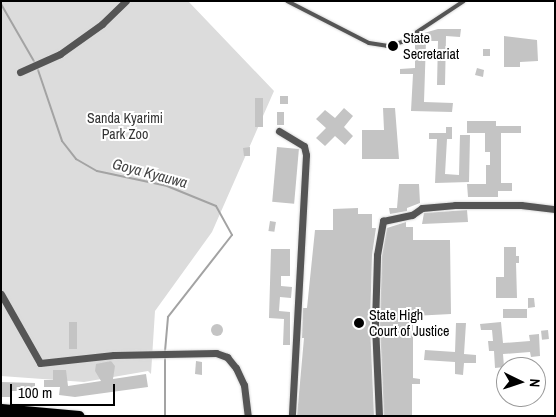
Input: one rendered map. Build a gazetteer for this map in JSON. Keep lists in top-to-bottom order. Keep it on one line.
{"water":["Goya Kyauwa"],"parks":["Sanda Kyarimi Park Zoo"],"places":["State Secretariat","State High Court of Justice"],"scale_bar":"100 m","north":"right"}
